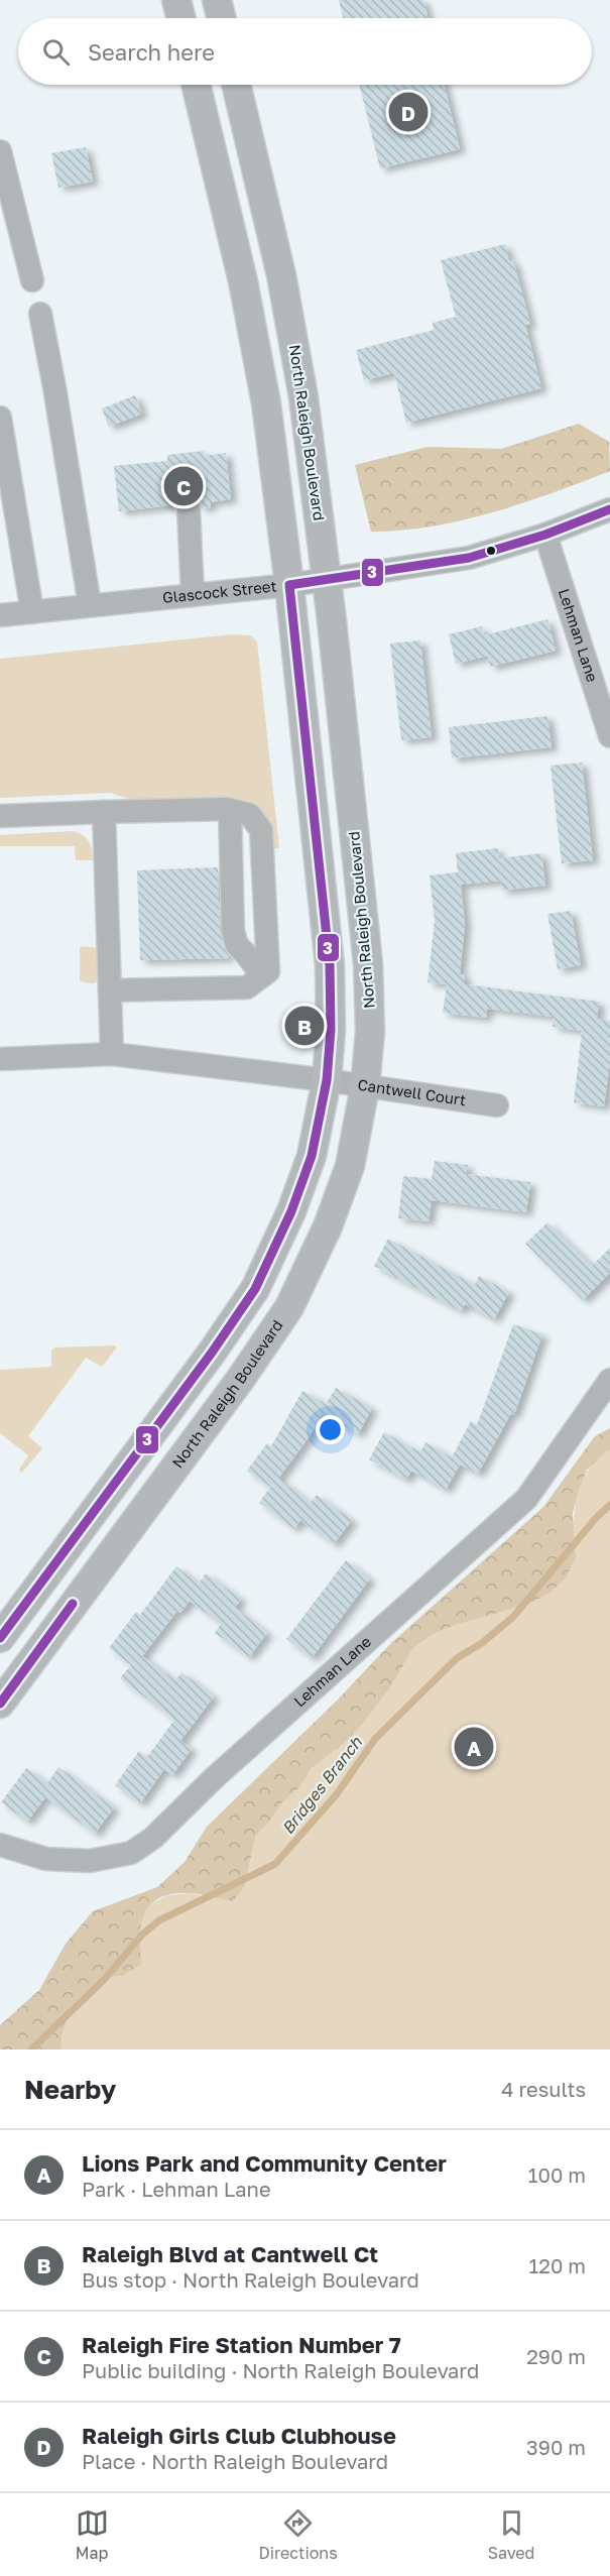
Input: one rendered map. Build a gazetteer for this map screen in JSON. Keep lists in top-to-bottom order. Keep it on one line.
{"streets":{"main road":["North Raleigh Boulevard"],"street":["Glascock Street","Lehman Lane","Cantwell Court"]},"crossings":[["North Raleigh Boulevard","Glascock Street"],["North Raleigh Boulevard","Cantwell Court"],["Glascock Street","Lehman Lane"]],"water":["Bridges Branch"],"lines":["transit line 3"],"page":{"search":"Search here","pins":["D","C","B","A"],"heading":["Nearby","4 results"],"list":[{"mark":"A","name":"Lions Park and Community Center","note":"Park · Lehman Lane","value":"100 m"},{"mark":"B","name":"Raleigh Blvd at Cantwell Ct","note":"Bus stop · North Raleigh Boulevard","value":"120 m"},{"mark":"C","name":"Raleigh Fire Station Number 7","note":"Public building · North Raleigh Boulevard","value":"290 m"},{"mark":"D","name":"Raleigh Girls Club Clubhouse","note":"Place · North Raleigh Boulevard","value":"390 m"}],"nav":["Map","Directions","Saved"]}}
